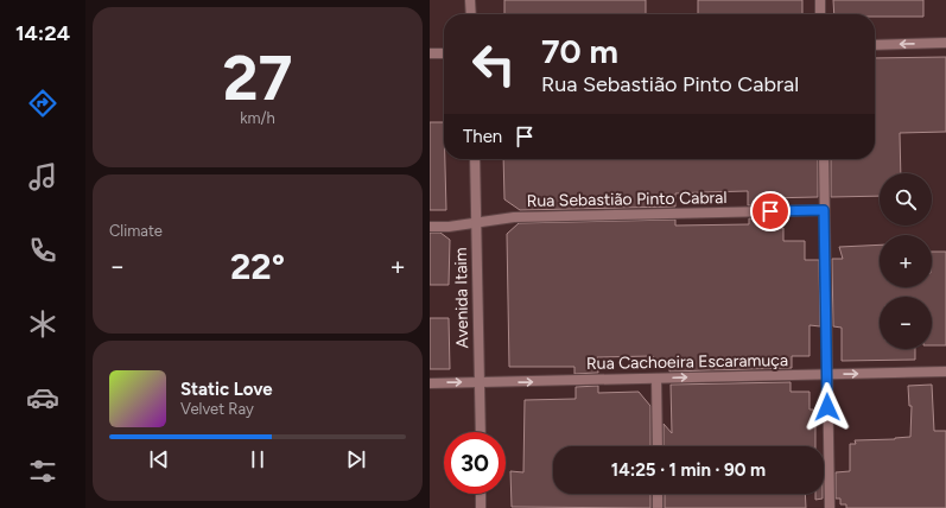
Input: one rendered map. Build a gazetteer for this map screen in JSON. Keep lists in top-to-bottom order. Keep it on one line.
{"streets":{"street":["Rua Sebastião Pinto Cabral","Avenida Itaim","Rua Cachoeira Escaramuça"]},"crossings":[["Rua Sebastião Pinto Cabral","Avenida Itaim"],["Avenida Itaim","Rua Cachoeira Escaramuça"]],"one_way":["Rua Cachoeira Escaramuça"],"page":{"tabs":"14:24","tile":[["27","km/h"],"Climate"],"turn":["70 m","Rua Sebastião Pinto Cabral"],"then":"Then","map_buttons":["+","−"],"heat":["−","22°","+"],"song":["Static Love","Velvet Ray"],"limit":"30","trip":"14:25 · 1 min · 90 m"}}
